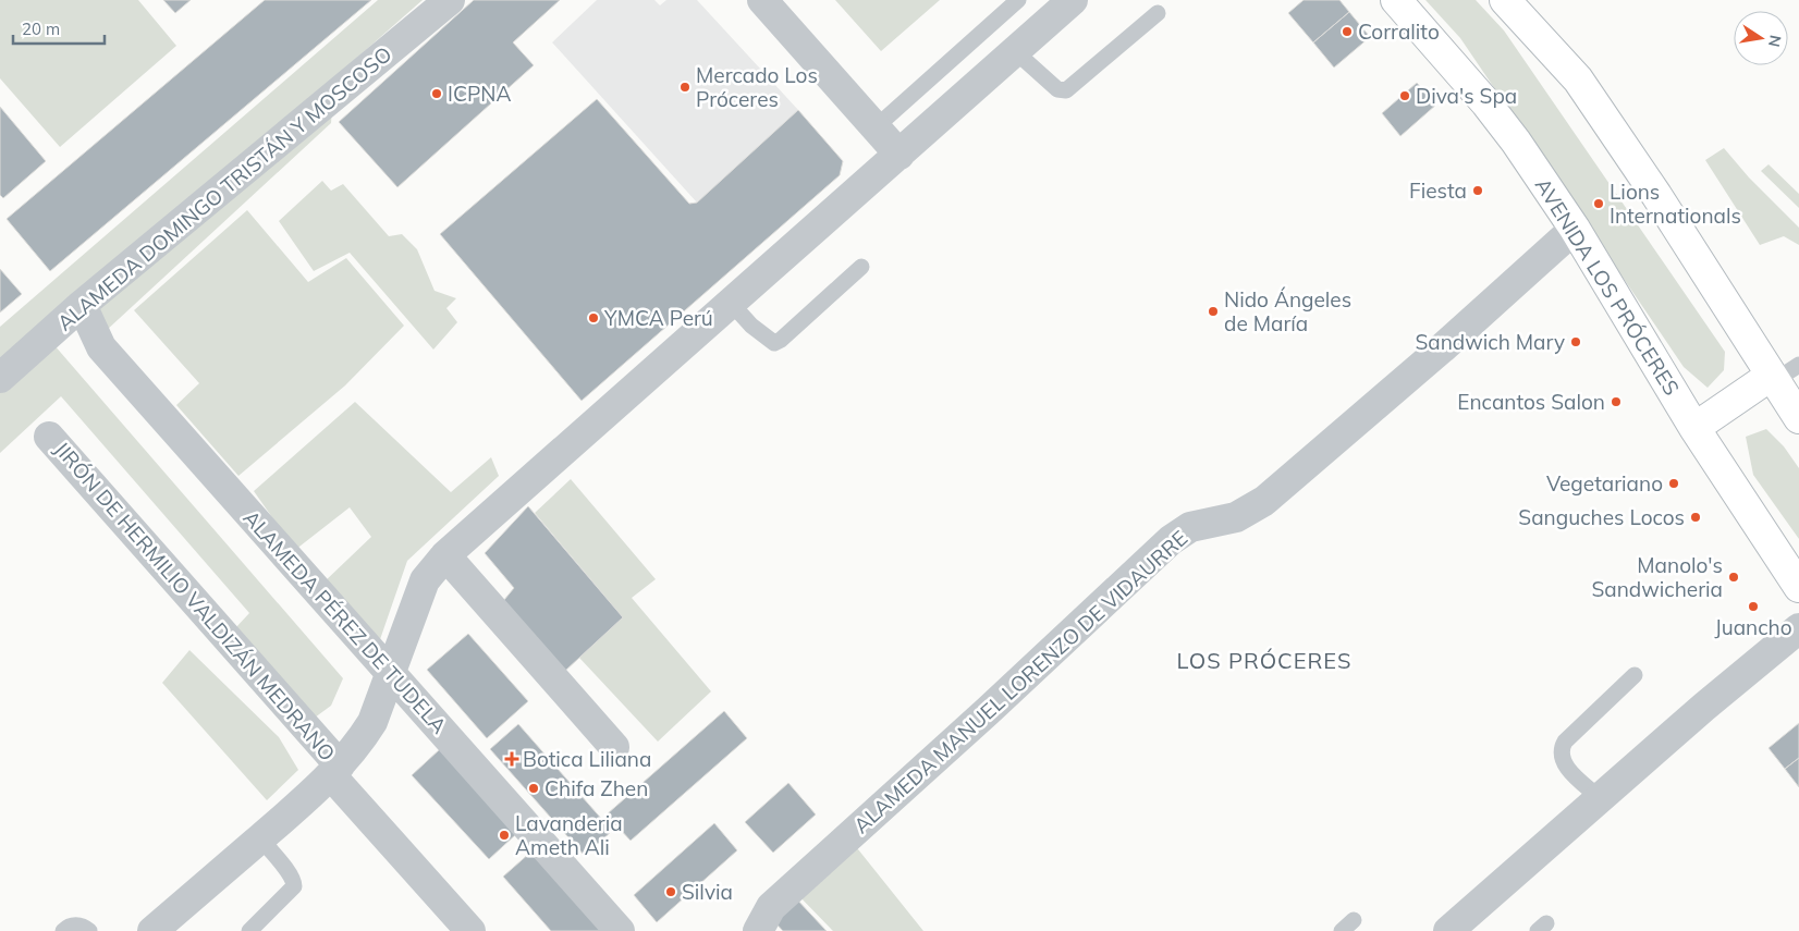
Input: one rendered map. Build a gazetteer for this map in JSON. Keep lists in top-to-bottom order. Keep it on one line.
{"streets":{"main road":["AVENIDA LOS PRÓCERES"],"street":["ALAMEDA DOMINGO TRISTÁN Y MOSCOSO","JIRÓN DE HERMILIO VALDIZÁN MEDRANO","ALAMEDA PÉREZ DE TUDELA","ALAMEDA MANUEL LORENZO DE VIDAURRE"]},"crossings":[["ALAMEDA DOMINGO TRISTÁN Y MOSCOSO","ALAMEDA PÉREZ DE TUDELA"],["AVENIDA LOS PRÓCERES","ALAMEDA MANUEL LORENZO DE VIDAURRE"]],"districts":["LOS PRÓCERES"],"places":{"other":["Corralito","Mercado Los Próceres","ICPNA","Diva's Spa","Fiesta","Lions Internationals","Nido Ángeles de María","YMCA Perú","Sandwich Mary","Encantos Salon","Vegetariano","Sanguches Locos","Manolo's Sandwicheria","Juancho","Chifa Zhen","Lavanderia Ameth Ali","Silvia"],"health":["Botica Liliana"]},"scale_bar":"20 m","north":"right"}
